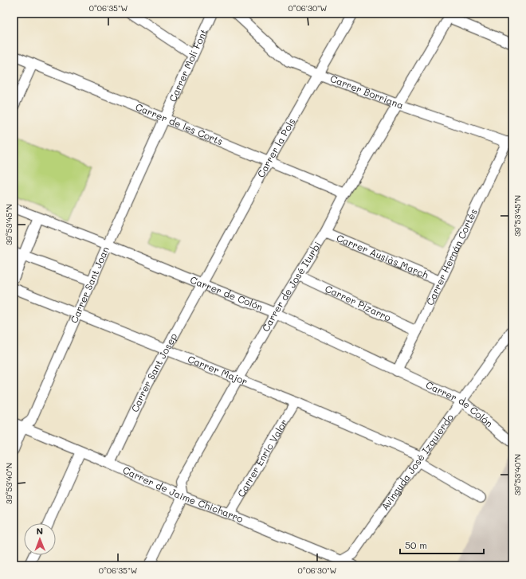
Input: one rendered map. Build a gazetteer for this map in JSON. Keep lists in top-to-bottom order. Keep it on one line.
{"streets":{"street":["Carrer Molí Font","Carrer Borriana","Carrer de les Corts","Carrer la Pols","Carrer Ausiàs March","Carrer Hernán Cortés","Carrer Sant Joan","Carrer de José Iturbi","Carrer de Colón","Carrer Pizarro","Carrer Major","Carrer Sant Josep","Carrer Enric Valor","Avinguda José Izquierdo","Carrer de Jaime Chicharro"]},"crossings":[["Carrer Molí Font","Carrer de les Corts"],["Carrer Molí Font","Carrer Sant Joan"],["Carrer Borriana","Carrer la Pols"],["Carrer Borriana","Carrer Hernán Cortés"],["Carrer Borriana","Carrer de José Iturbi"],["Carrer de les Corts","Carrer la Pols"],["Carrer de les Corts","Carrer Sant Joan"],["Carrer de les Corts","Carrer de José Iturbi"],["Carrer la Pols","Carrer de Colón"],["Carrer la Pols","Carrer Sant Josep"],["Carrer Ausiàs March","Carrer Hernán Cortés"],["Carrer Ausiàs March","Carrer de José Iturbi"],["Carrer Hernán Cortés","Carrer de Colón"],["Carrer Hernán Cortés","Carrer Pizarro"],["Carrer Sant Joan","Carrer de Colón"],["Carrer Sant Joan","Carrer Major"],["Carrer Sant Joan","Carrer de Jaime Chicharro"],["Carrer de José Iturbi","Carrer de Colón"],["Carrer de José Iturbi","Carrer Pizarro"],["Carrer de José Iturbi","Carrer Major"],["Carrer de José Iturbi","Carrer de Jaime Chicharro"],["Carrer de Colón","Carrer Sant Josep"],["Carrer de Colón","Avinguda José Izquierdo"],["Carrer Major","Carrer Sant Josep"],["Carrer Major","Carrer Enric Valor"],["Carrer Major","Avinguda José Izquierdo"],["Carrer Sant Josep","Carrer de Jaime Chicharro"],["Carrer Enric Valor","Carrer de Jaime Chicharro"],["Avinguda José Izquierdo","Carrer de Jaime Chicharro"]],"scale_bar":"50 m","north":"top","coordinates":["0°06'35\"W","0°06'30\"W","39°53'45\"N","39°53'40\"N"]}
